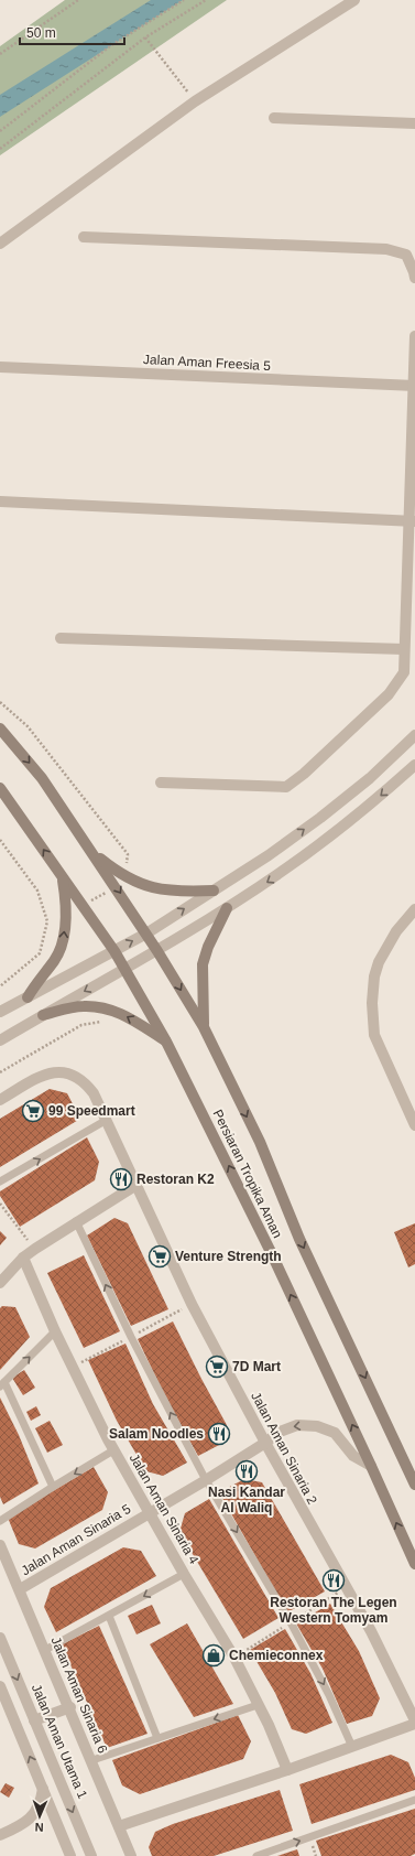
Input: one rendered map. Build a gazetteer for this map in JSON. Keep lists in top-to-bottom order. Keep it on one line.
{"streets":{"main road":["Persiaran Tropika Aman"],"street":["Jalan Aman Freesia 5","Jalan Aman Sinaria 2","Jalan Aman Sinaria 4","Jalan Aman Sinaria 5","Jalan Aman Sinaria 6","Jalan Aman Utama 1"]},"crossings":[["Persiaran Tropika Aman","Jalan Aman Sinaria 5"],["Jalan Aman Sinaria 2","Jalan Aman Sinaria 5"],["Jalan Aman Sinaria 4","Jalan Aman Sinaria 5"],["Jalan Aman Sinaria 5","Jalan Aman Sinaria 6"]],"places":{"supermarket":["99 Speedmart","Venture Strength","7D Mart"],"restaurant":["Restoran K2","Salam Noodles","Nasi Kandar Al Waliq","Restoran The Legen Western Tomyam"],"shop":["Chemieconnex"]},"scale_bar":"50 m","north":"bottom"}
